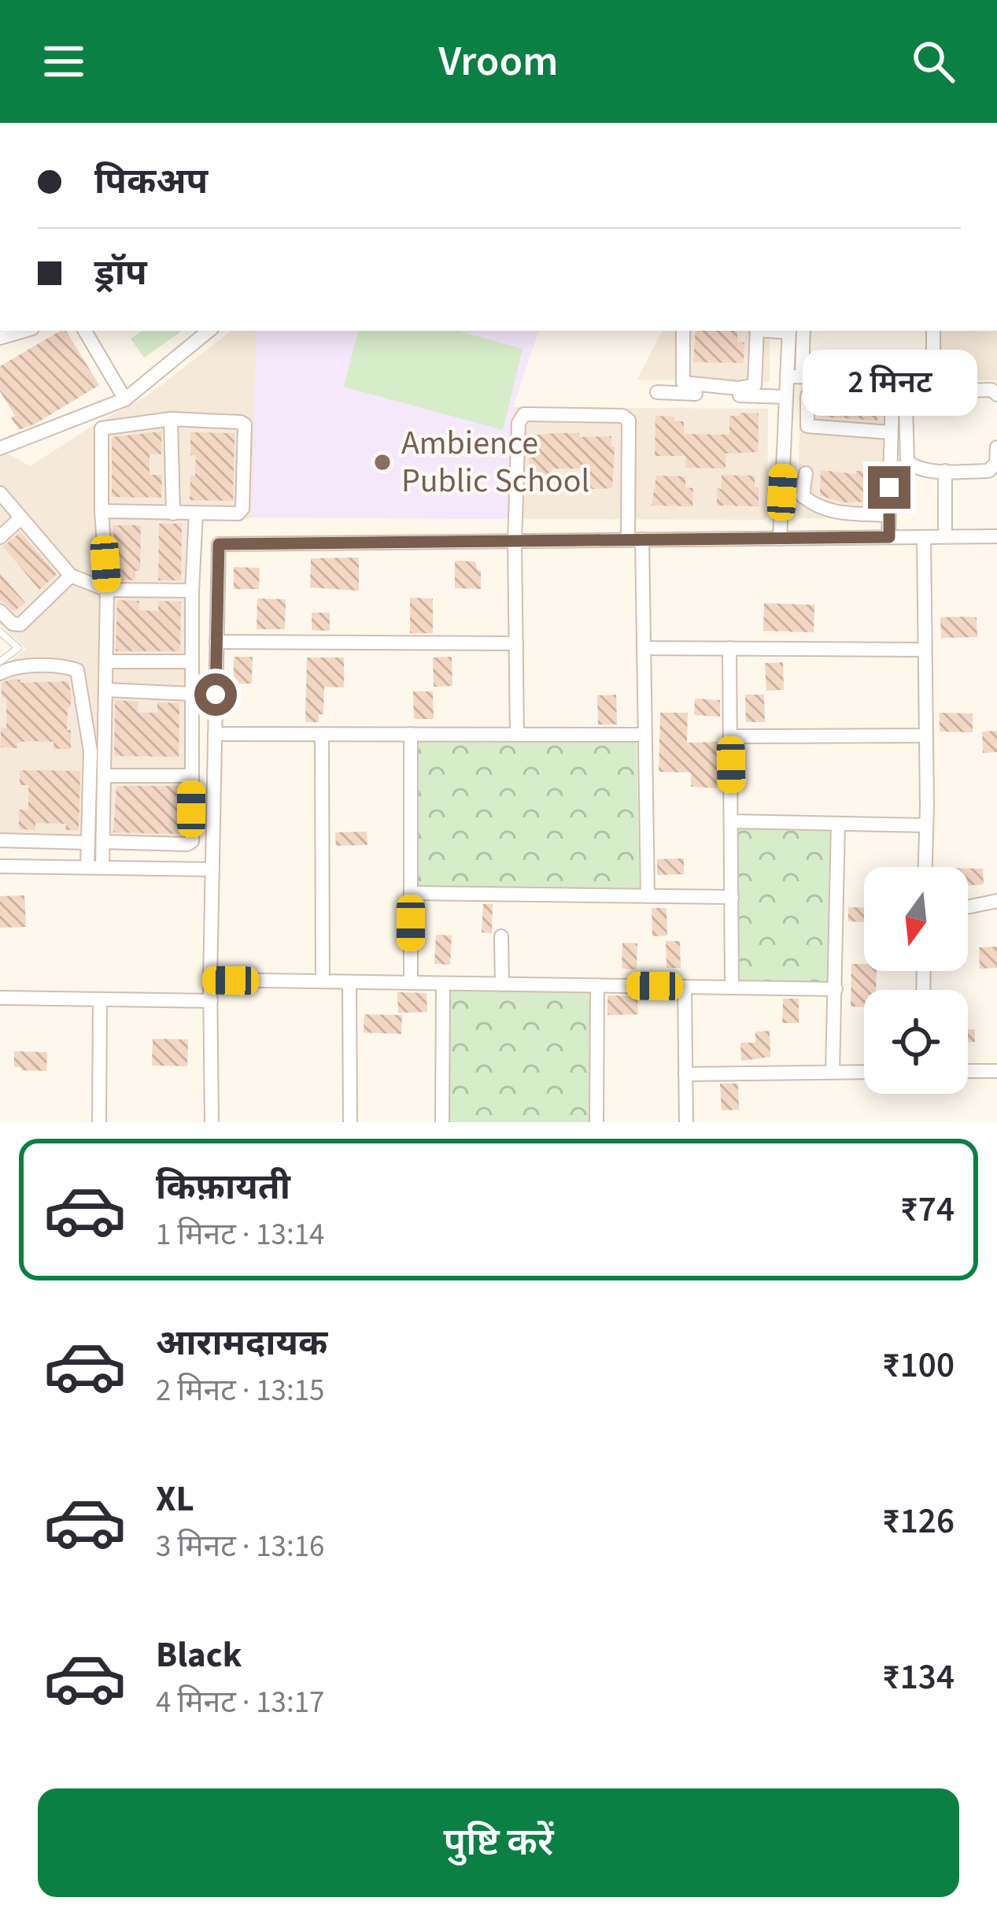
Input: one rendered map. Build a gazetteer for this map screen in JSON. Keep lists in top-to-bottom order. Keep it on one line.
{"places":["Ambience Public School"],"north":"bottom","page":{"header":"Vroom","banner":["पिकअप","ड्रॉप"],"bubble":"2 मिनट","list":[{"name":"किफ़ायती","note":"1 मिनट · 13:14","value":"₹74"},{"name":"आरामदायक","note":"2 मिनट · 13:15","value":"₹100"},{"name":"XL","note":"3 मिनट · 13:16","value":"₹126"},{"name":"Black","note":"4 मिनट · 13:17","value":"₹134"}],"buttons":"पुष्टि करें"}}
